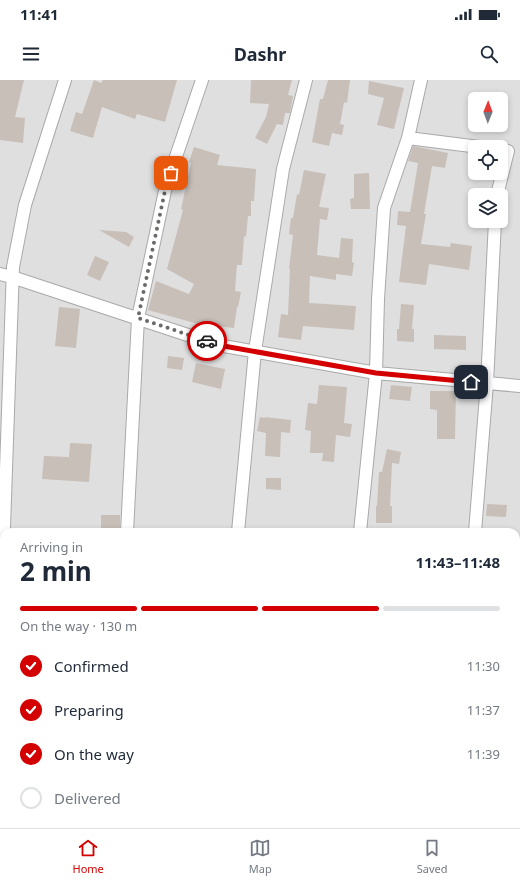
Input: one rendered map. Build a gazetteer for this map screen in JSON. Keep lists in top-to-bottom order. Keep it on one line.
{"north":"top","page":{"status":"11:41","header":"Dashr","heading":["2 min","Arriving in","11:43–11:48"],"bar":"On the way · 130 m","list":[["Confirmed","11:30"],["Preparing","11:37"],["On the way","11:39"],"Delivered"],"tabs":["Home","Map","Saved"]}}
